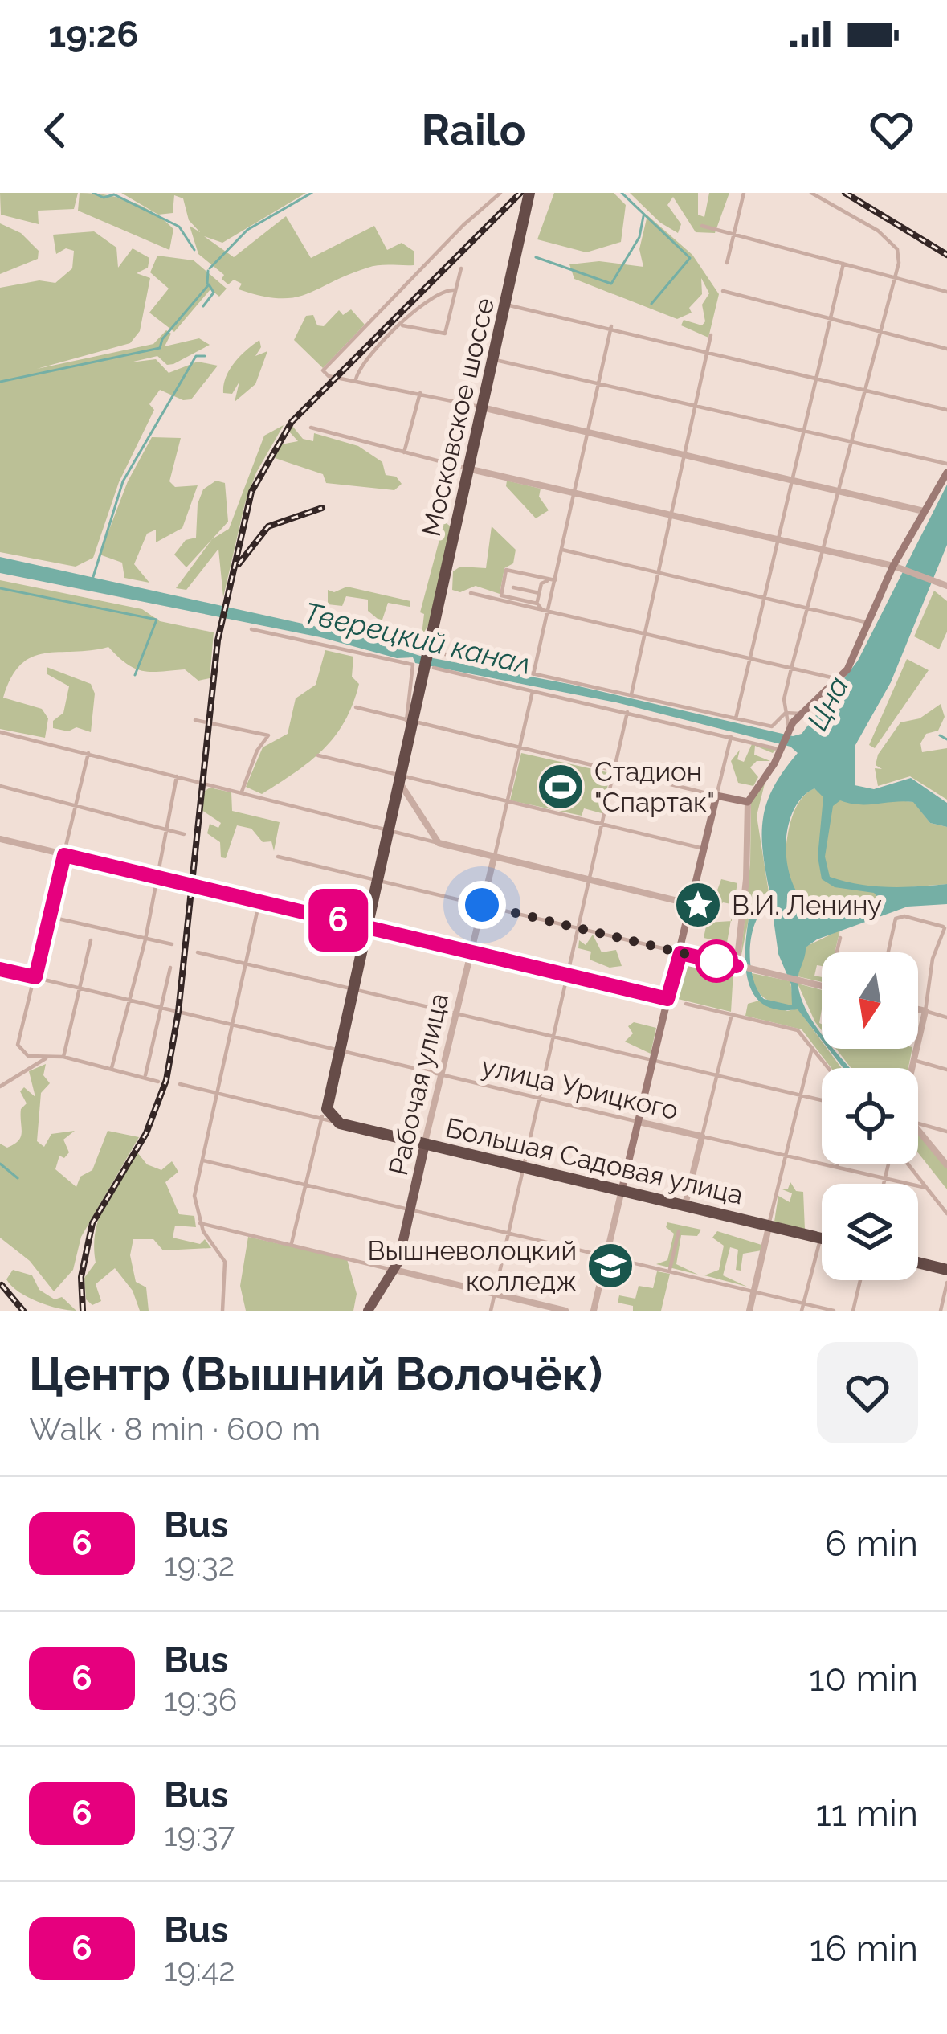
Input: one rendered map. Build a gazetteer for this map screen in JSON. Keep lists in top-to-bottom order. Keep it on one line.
{"streets":{"highway":["Московское шоссе","Большая Садовая улица"],"main road":["Рабочая улица"],"street":["улица Урицкого"]},"crossings":[["Московское шоссе","улица Урицкого"],["Московское шоссе","Большая Садовая улица"],["Рабочая улица","улица Урицкого"],["Рабочая улица","Большая Садовая улица"]],"water":["Тверецкий канал","Цна"],"places":{"sports":["Стадион \"Спартак\""],"place":["В.И. Ленину"],"school or university":["Вышневолоцкий колледж"]},"lines":["bus line 6"],"north":"bottom","page":{"status":"19:26","header":"Railo","on_map":"6","heading":["Центр (Вышний Волочёк)","Walk · 8 min · 600 m"],"list":[{"mark":"6","name":"Bus","note":"19:32","value":"6 min"},{"mark":"6","name":"Bus","note":"19:36","value":"10 min"},{"mark":"6","name":"Bus","note":"19:37","value":"11 min"},{"mark":"6","name":"Bus","note":"19:42","value":"16 min"}]}}
